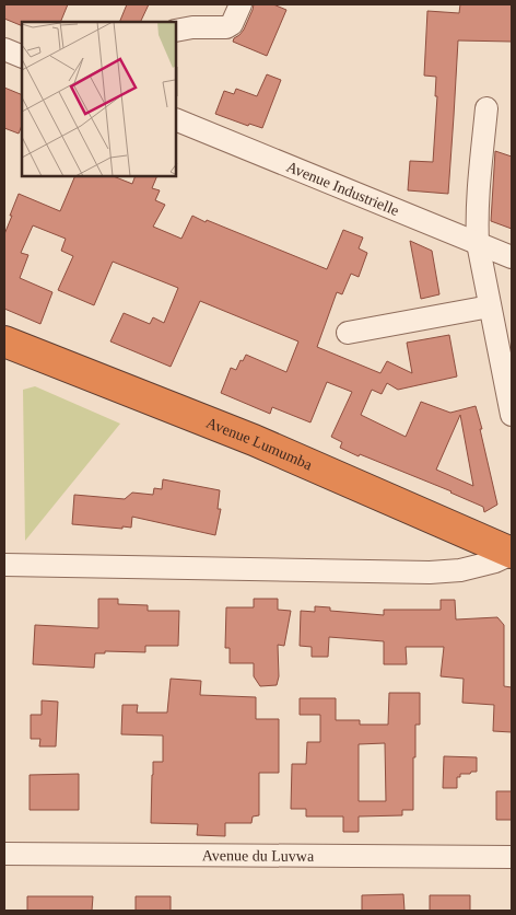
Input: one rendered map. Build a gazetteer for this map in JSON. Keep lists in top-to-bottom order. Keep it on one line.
{"streets":{"highway":["Avenue Lumumba"],"street":["Avenue Industrielle","Avenue du Luvwa"]}}
